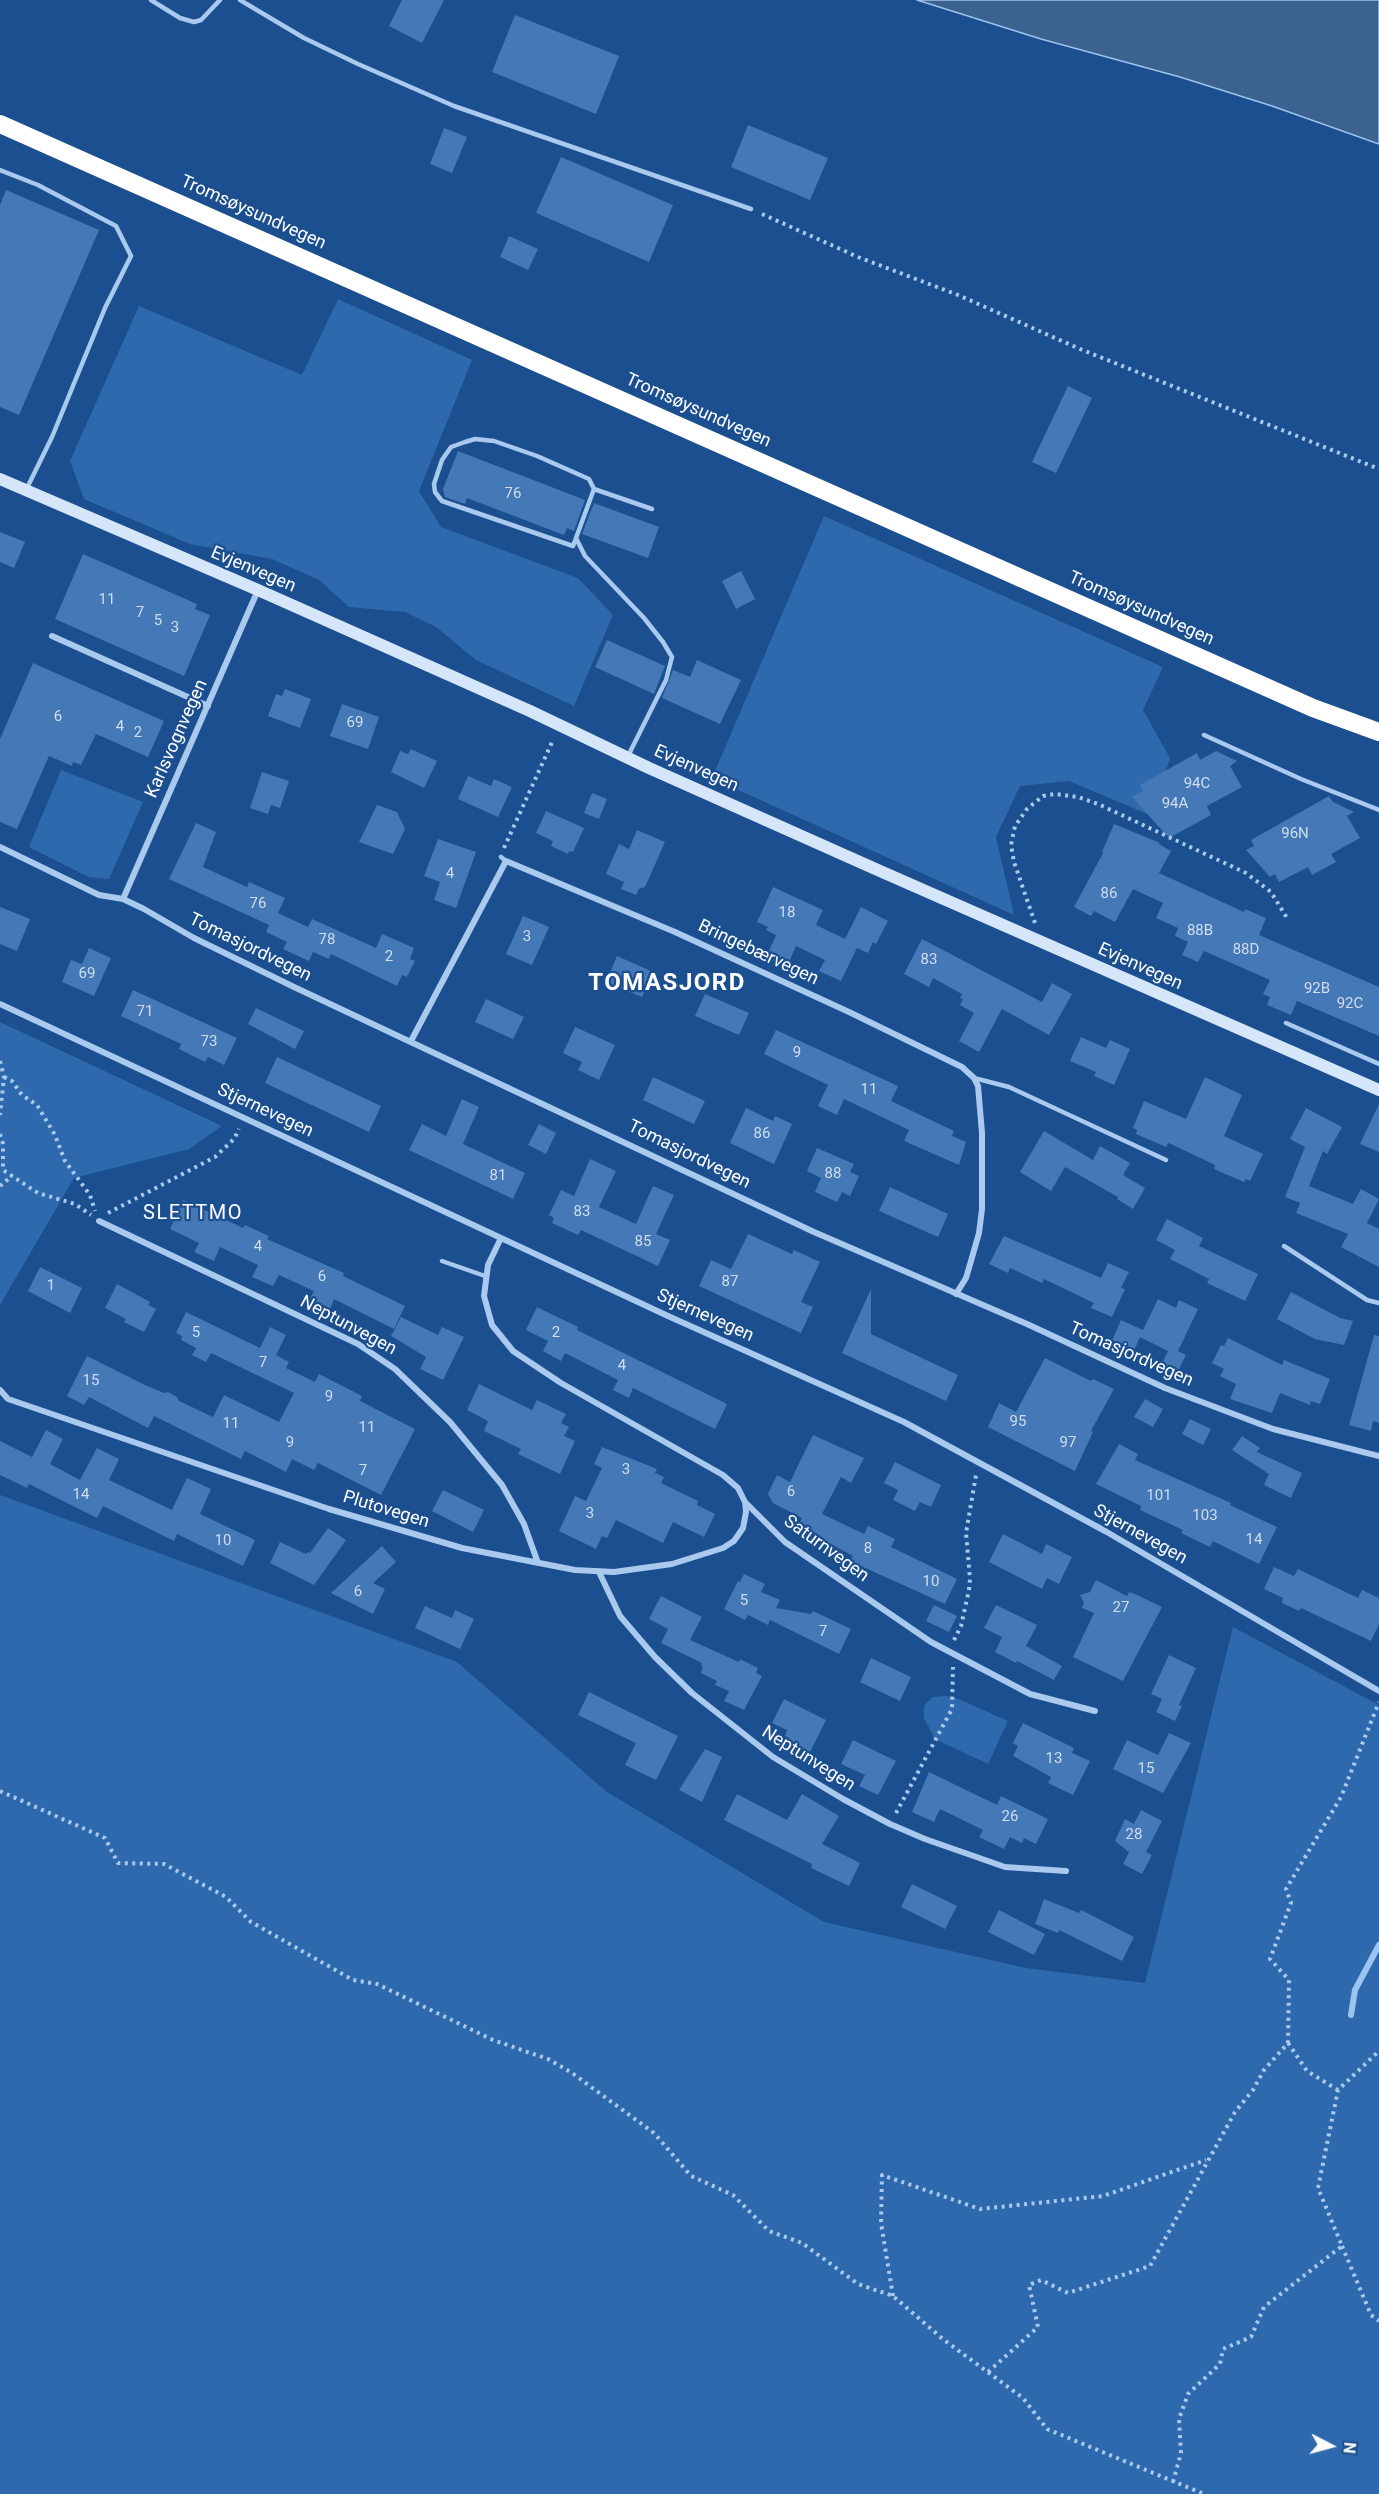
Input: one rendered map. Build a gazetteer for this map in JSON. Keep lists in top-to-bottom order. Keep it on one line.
{"streets":{"highway":["Tromsøysundvegen"],"street":["Evjenvegen","Karlsvognvegen","Tomasjordvegen","Bringebærvegen","Stjernevegen","Neptunvegen","Plutovegen","Saturnvegen"]},"crossings":[["Evjenvegen","Karlsvognvegen"],["Karlsvognvegen","Tomasjordvegen"],["Stjernevegen","Saturnvegen"],["Neptunvegen","Plutovegen"],["Plutovegen","Saturnvegen"]],"districts":["TOMASJORD","SLETTMO"],"house_numbers":["76","11","7","5","3","6","69","4","2","94C","94A","96N","4","86","76","18","88B","3","78","88D","2","83","69","92B","92C","71","73","9","11","86","88","81","83","85","4","6","87","1","5","2","7","4","15","9","95","11","11","9","97","3","7","6","14","101","3","103","14","10","8","10","6","5","27","7","13","15","26","28"],"north":"right"}
